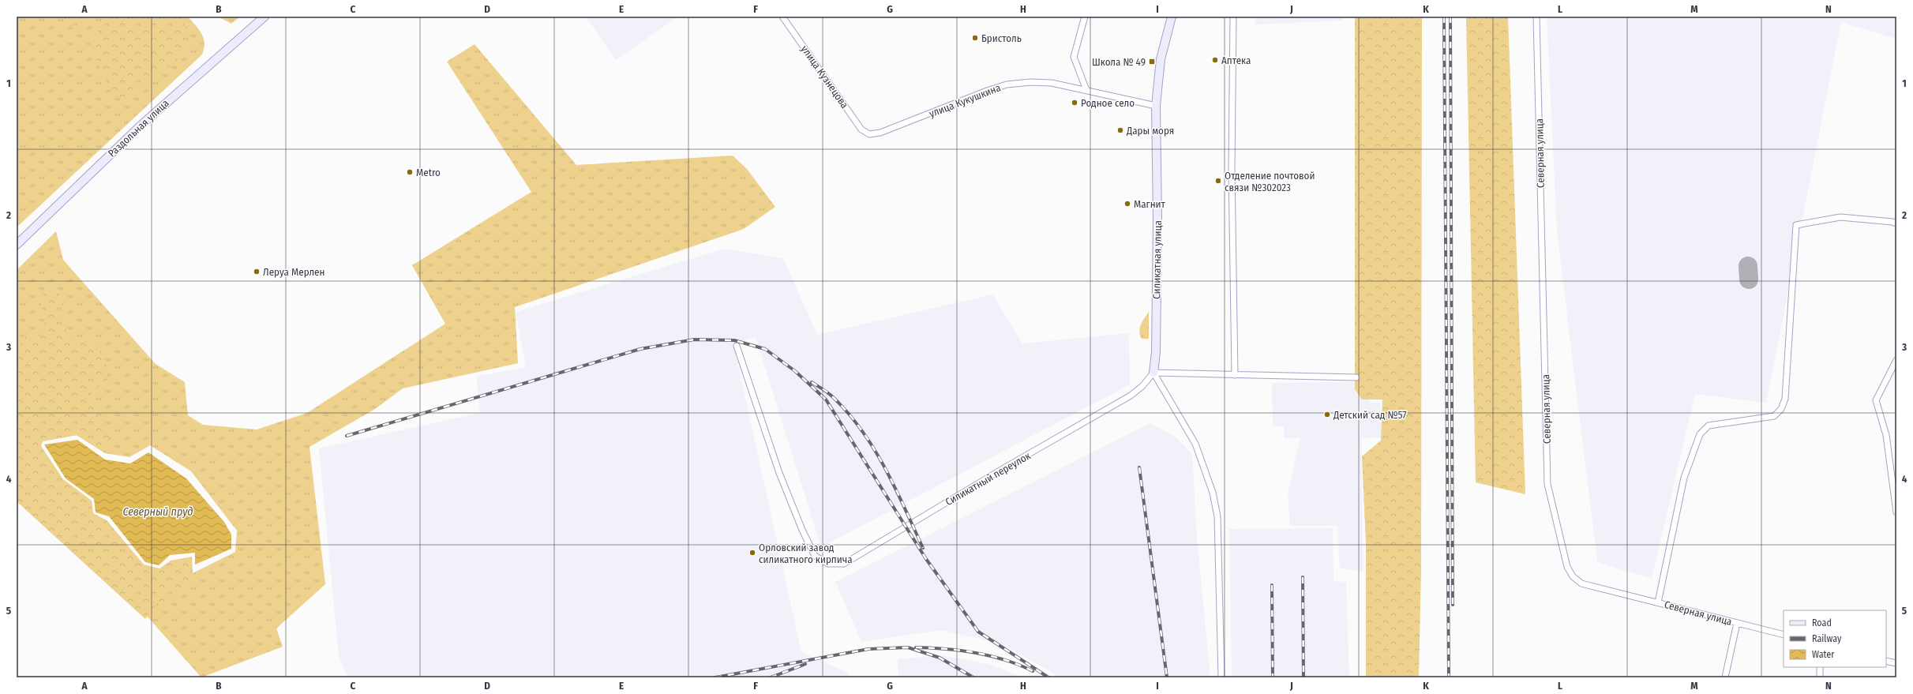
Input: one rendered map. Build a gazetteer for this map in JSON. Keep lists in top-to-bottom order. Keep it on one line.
{"streets":{"street":["улица Кузнецова","улица Кукушкина","Раздольная улица","Северная улица","Силикатная улица","Силикатный переулок"]},"crossings":[["улица Кузнецова","улица Кукушкина"],["улица Кукушкина","Силикатная улица"],["Силикатная улица","Силикатный переулок"]],"water":["Северный пруд"],"places":{"other":["Бристоль","Аптека","Родное село","Дары моря","Metro","Отделение почтовой связи №302023","Магнит","Леруа Мерлен","Детский сад №57","Орловский завод силикатного кирпича"],"transit":["Школа № 49"]},"legend":["Road","Railway","Water"],"grid":{"columns":["A","B","C","D","E","F","G","H","I","J","K","L","M","N"],"rows":["1","2","3","4","5"]}}
